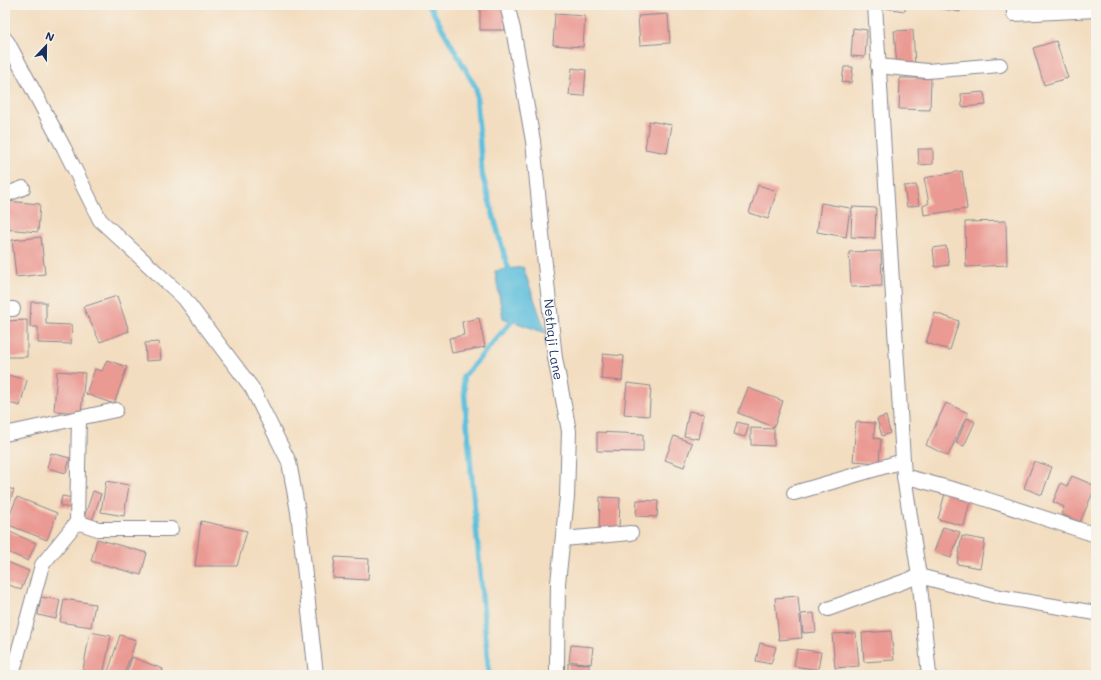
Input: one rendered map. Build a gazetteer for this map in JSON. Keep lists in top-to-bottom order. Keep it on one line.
{"streets":{"street":["Nethaji Lane"]},"north":"top"}
